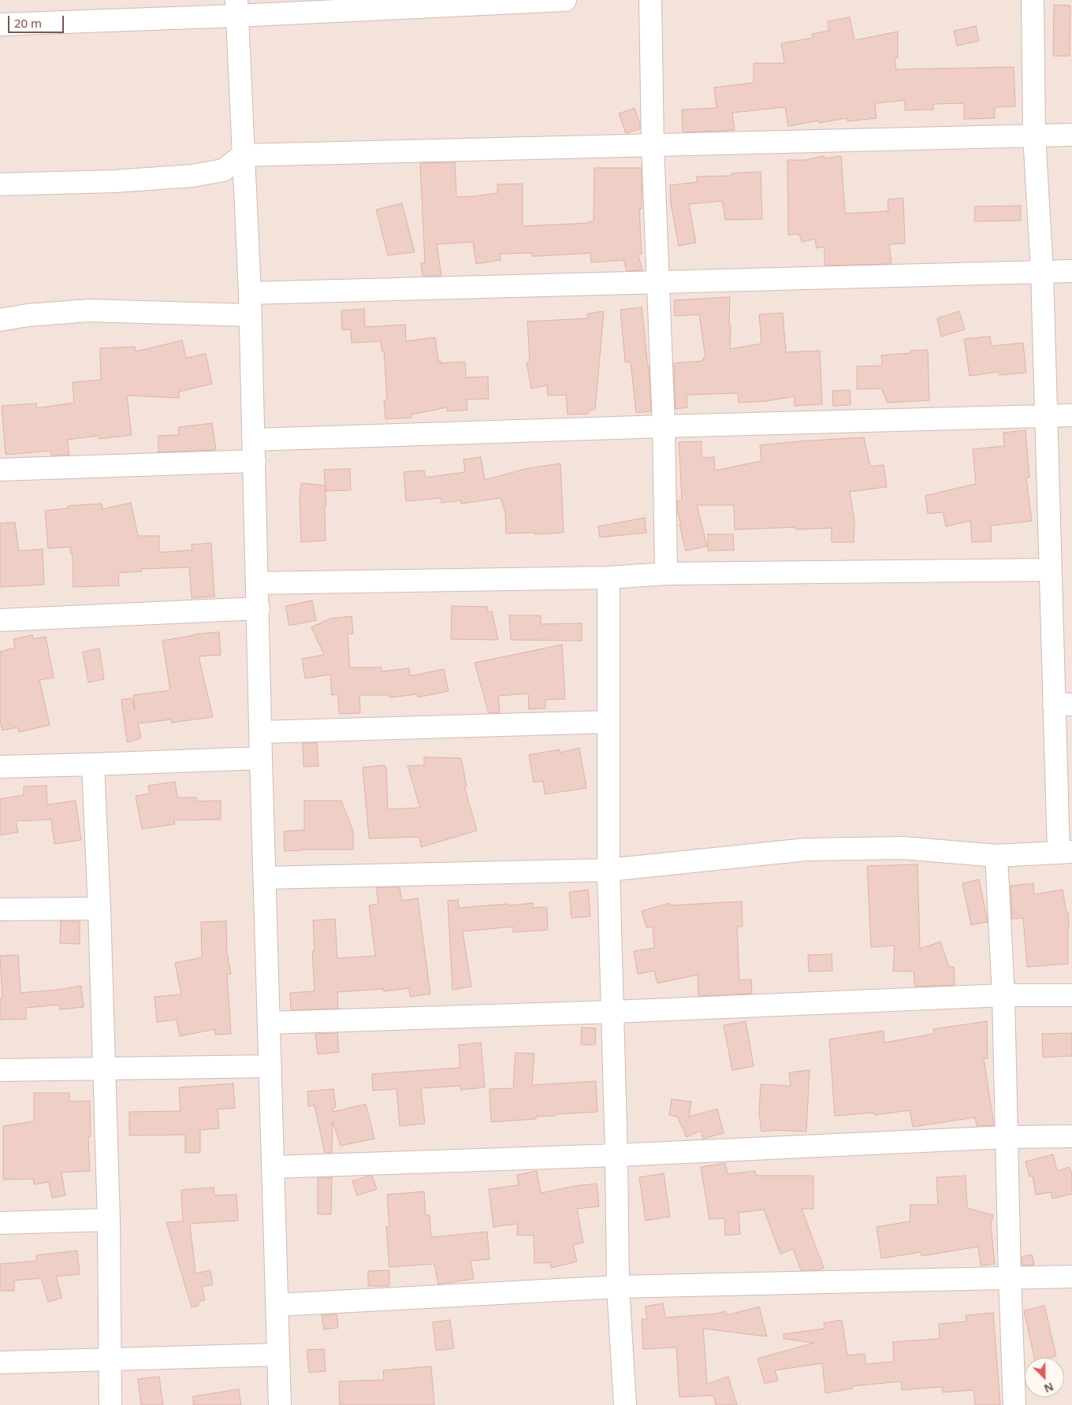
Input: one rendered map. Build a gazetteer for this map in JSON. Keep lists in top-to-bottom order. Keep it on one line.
{"scale_bar":"20 m","north":"bottom right"}
